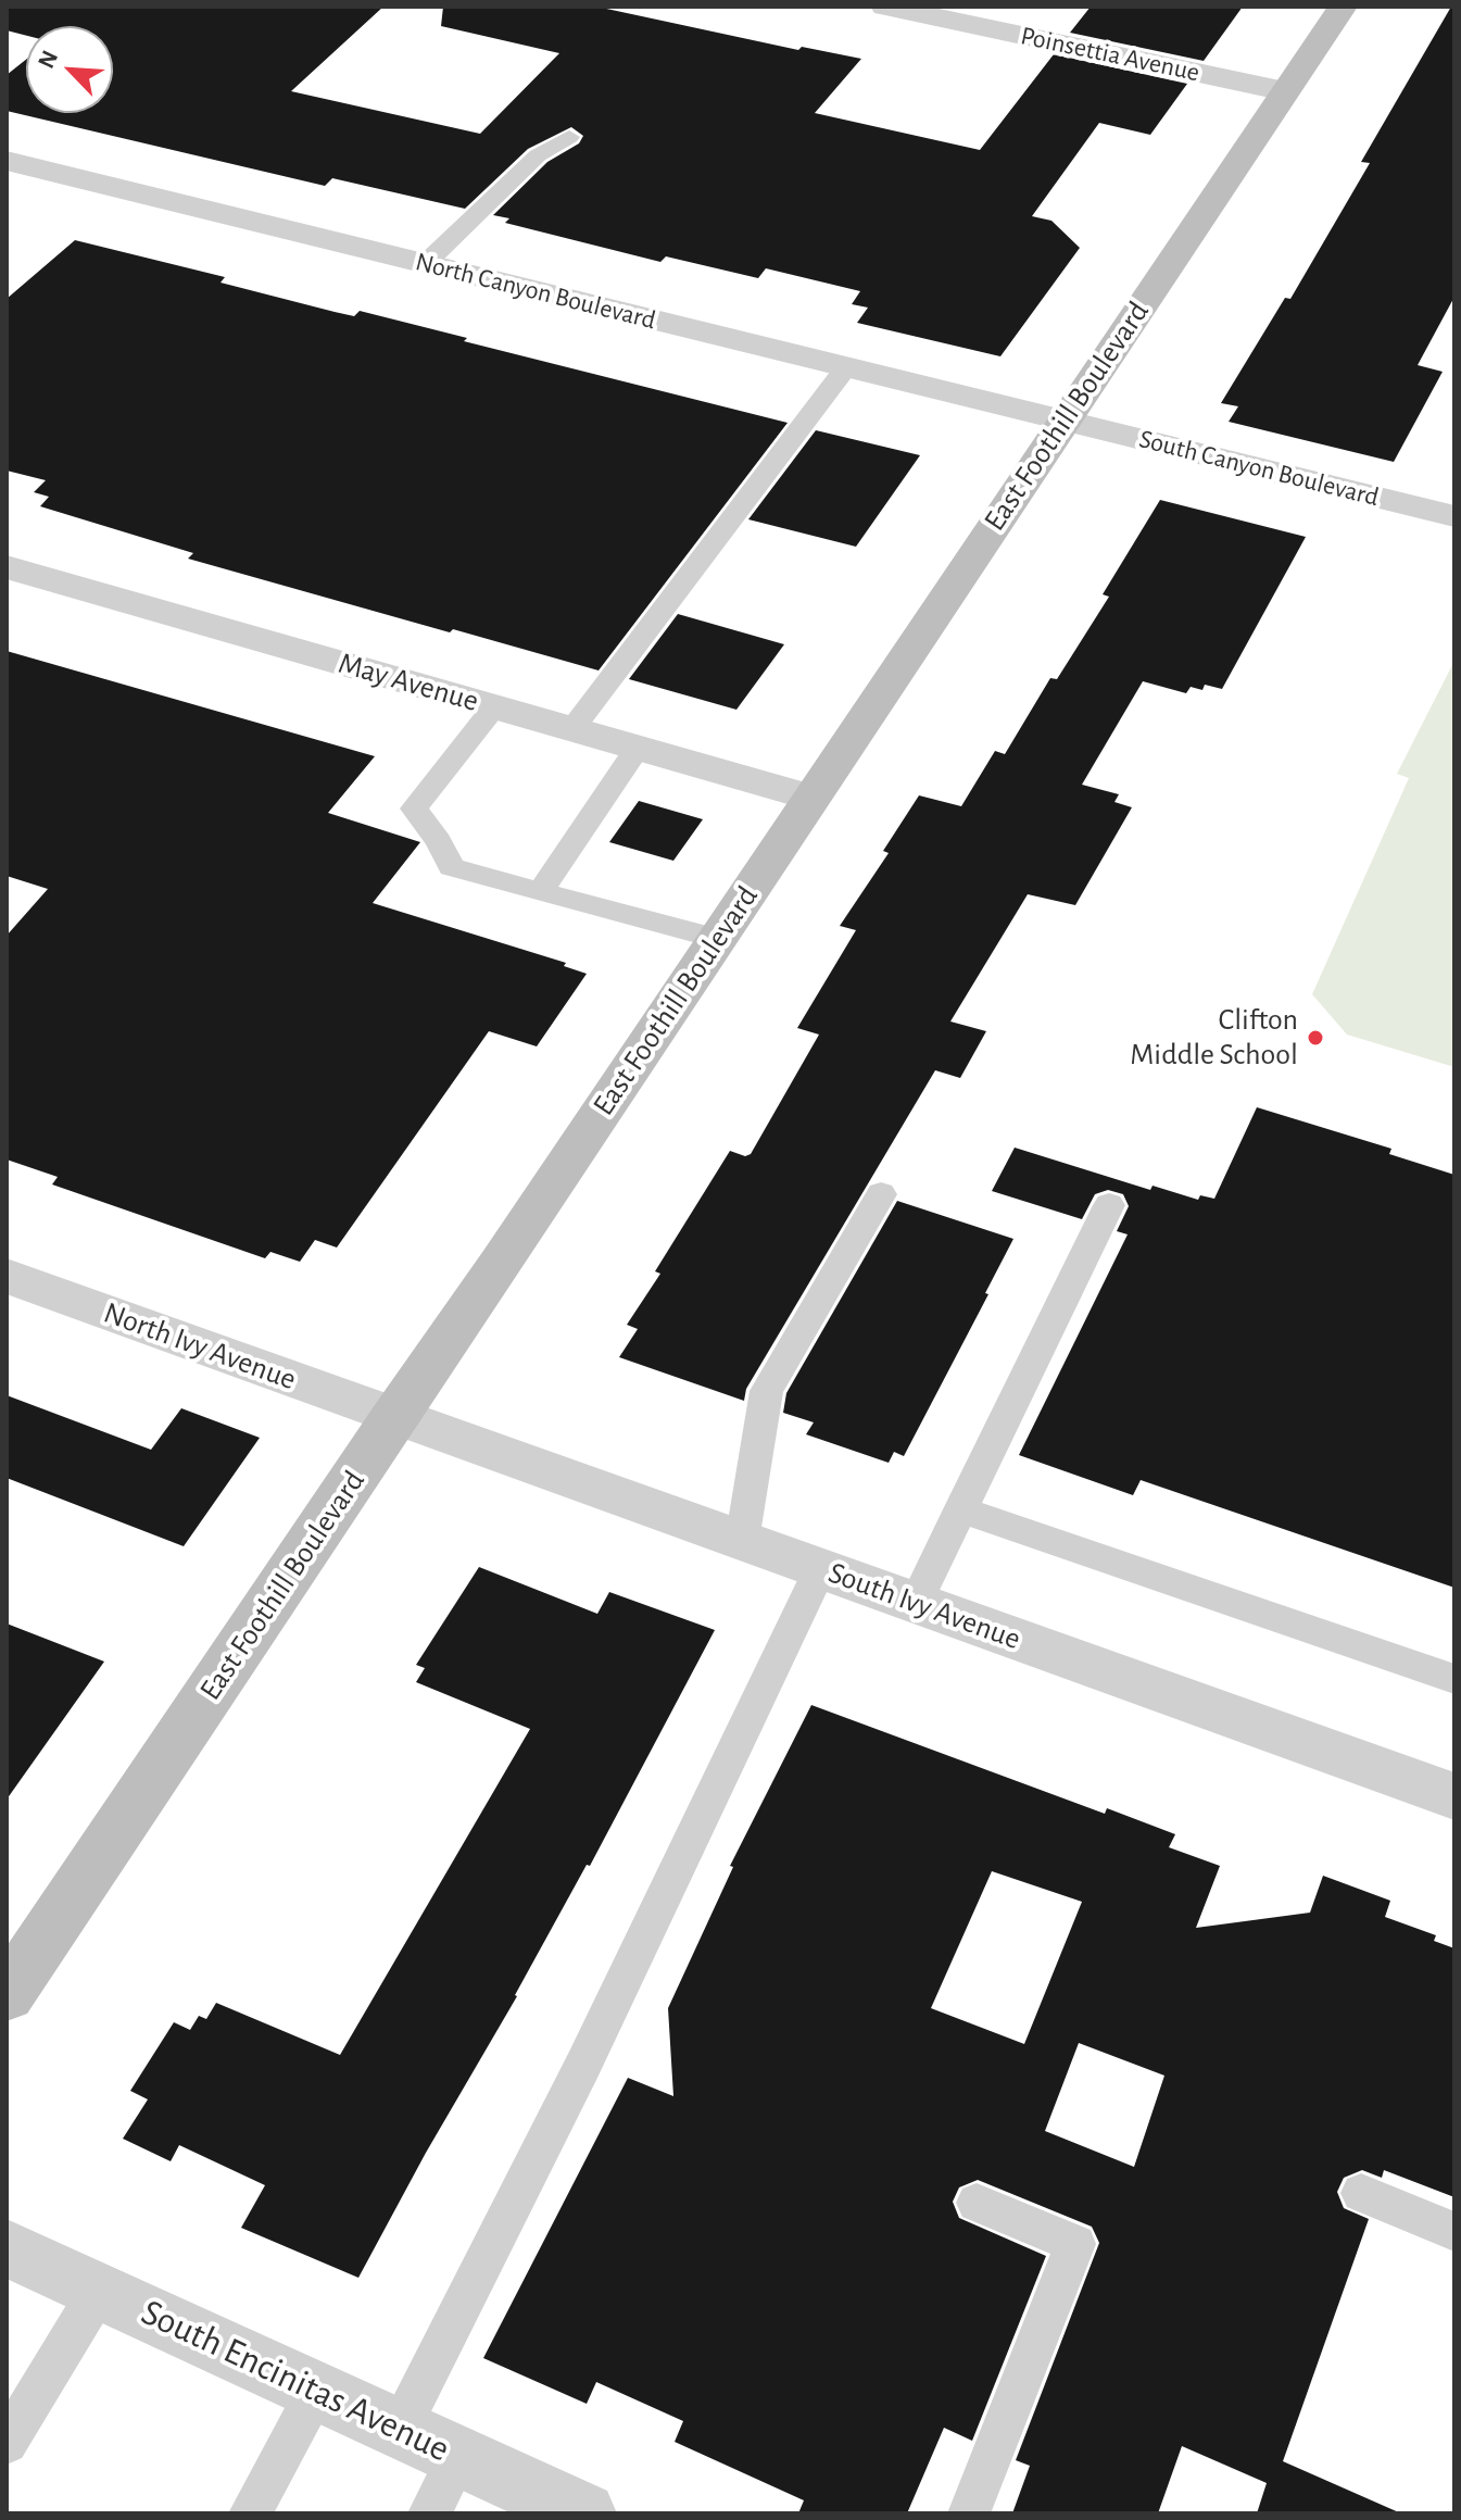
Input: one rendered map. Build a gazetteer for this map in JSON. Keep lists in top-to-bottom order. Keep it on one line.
{"streets":{"main road":["East Foothill Boulevard"],"street":["Poinsettia Avenue","North Canyon Boulevard","South Canyon Boulevard","May Avenue","North Ivy Avenue","South Ivy Avenue","South Encinitas Avenue"]},"crossings":[["Poinsettia Avenue","East Foothill Boulevard"],["North Canyon Boulevard","East Foothill Boulevard"],["North Canyon Boulevard","South Canyon Boulevard"],["East Foothill Boulevard","South Canyon Boulevard"],["East Foothill Boulevard","May Avenue"],["East Foothill Boulevard","North Ivy Avenue"],["East Foothill Boulevard","South Ivy Avenue"],["North Ivy Avenue","South Ivy Avenue"]],"places":["Clifton Middle School"],"north":"top left"}
